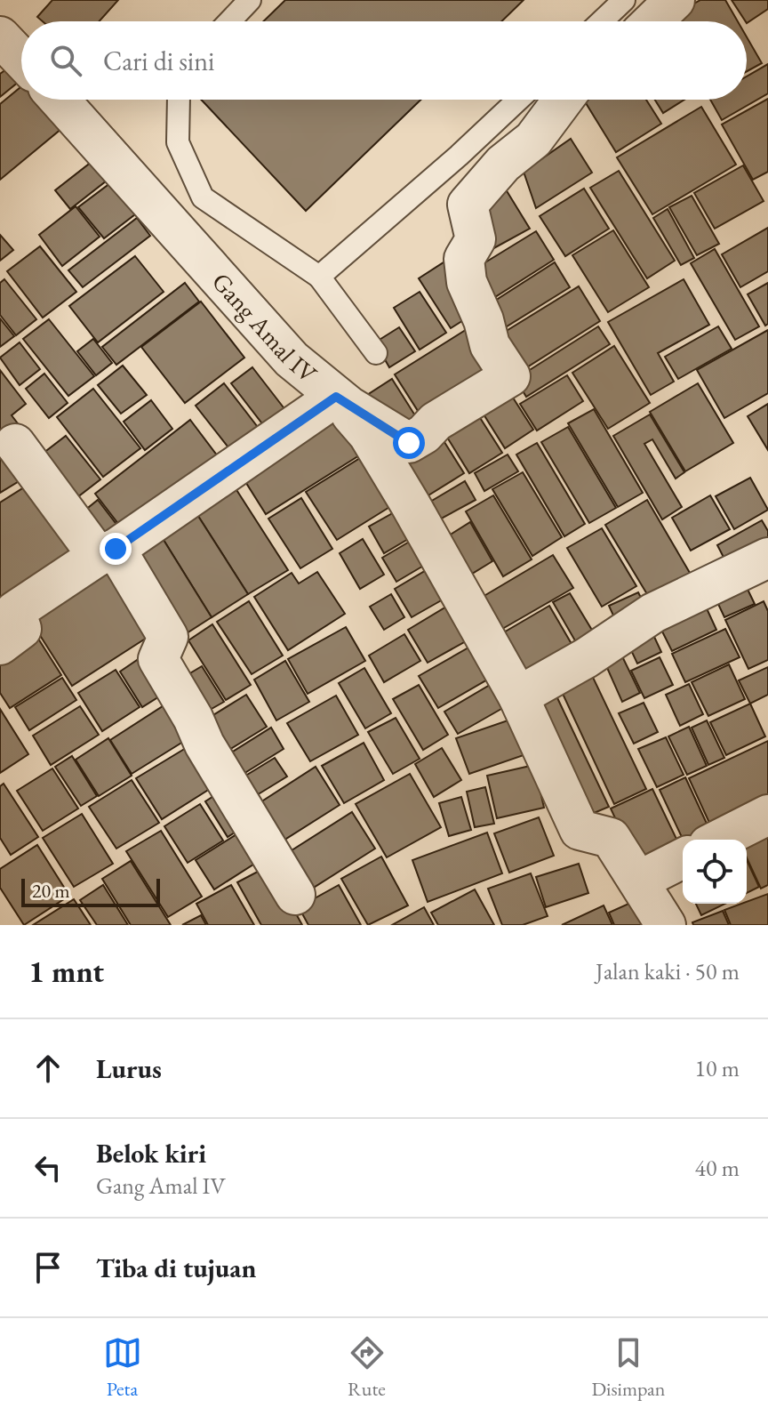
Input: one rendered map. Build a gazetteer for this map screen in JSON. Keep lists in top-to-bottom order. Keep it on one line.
{"streets":{"street":["Gang Amal IV"]},"scale_bar":"20 m","page":{"search":"Cari di sini","scale":"20 m","heading":["1 mnt","Jalan kaki · 50 m"],"list":[["Lurus","10 m"],["Belok kiri","Gang Amal IV","40 m"],"Tiba di tujuan"],"nav":["Peta","Rute","Disimpan"]}}
